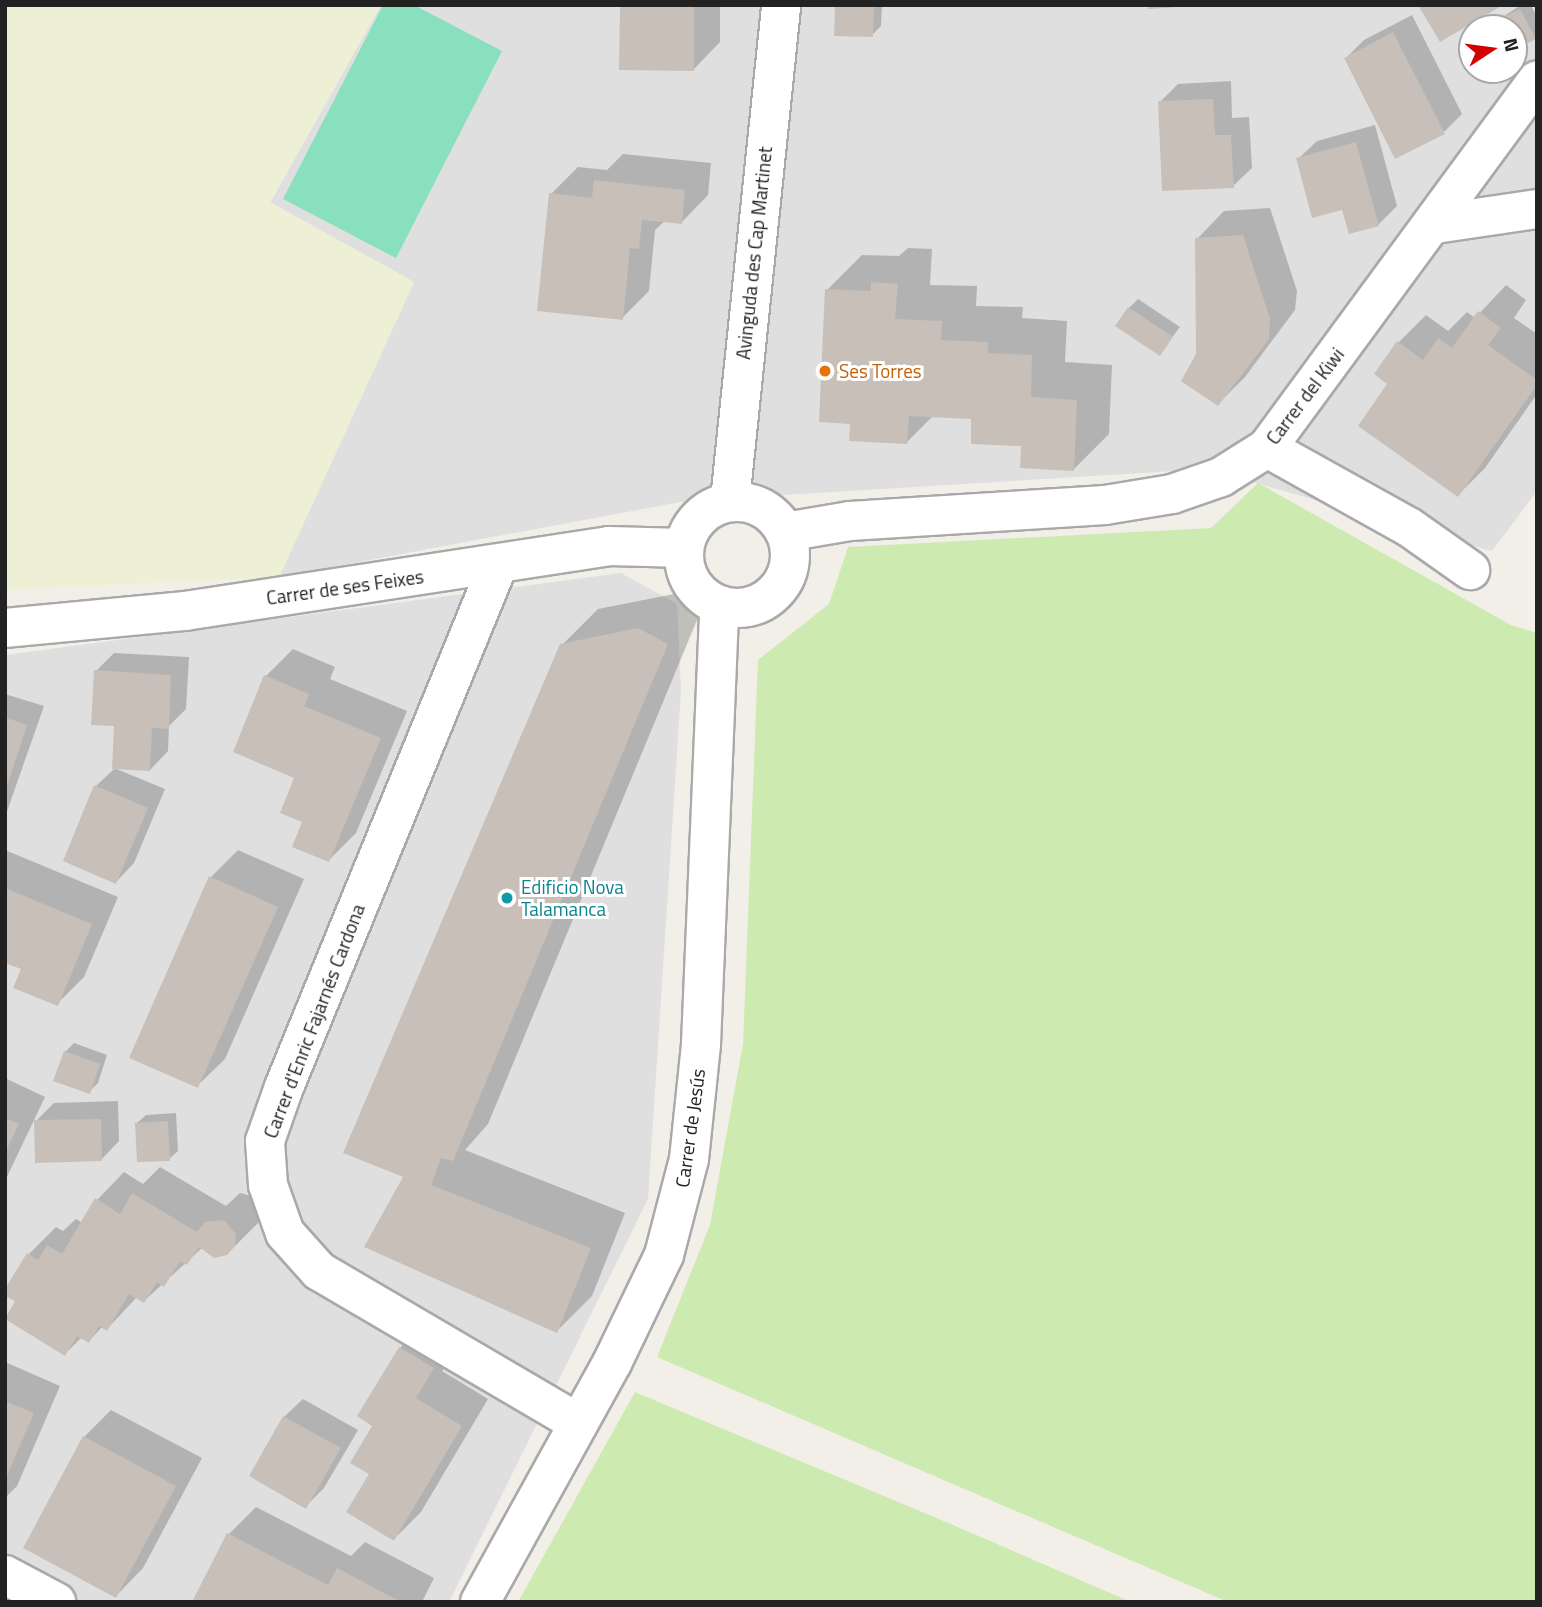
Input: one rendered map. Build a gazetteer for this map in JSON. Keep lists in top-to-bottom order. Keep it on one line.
{"streets":{"street":["Avinguda des Cap Martinet","Carrer del Kiwi","Carrer de ses Feixes","Carrer d'Enric Fajarnés Cardona","Carrer de Jesús"]},"crossings":[["Avinguda des Cap Martinet","Carrer del Kiwi"],["Avinguda des Cap Martinet","Carrer de ses Feixes"],["Avinguda des Cap Martinet","Carrer de Jesús"],["Carrer del Kiwi","Carrer de ses Feixes"],["Carrer del Kiwi","Carrer de Jesús"],["Carrer de ses Feixes","Carrer d'Enric Fajarnés Cardona"],["Carrer de ses Feixes","Carrer de Jesús"],["Carrer d'Enric Fajarnés Cardona","Carrer de Jesús"]],"places":["Ses Torres","Edificio Nova Talamanca"],"north":"right"}
